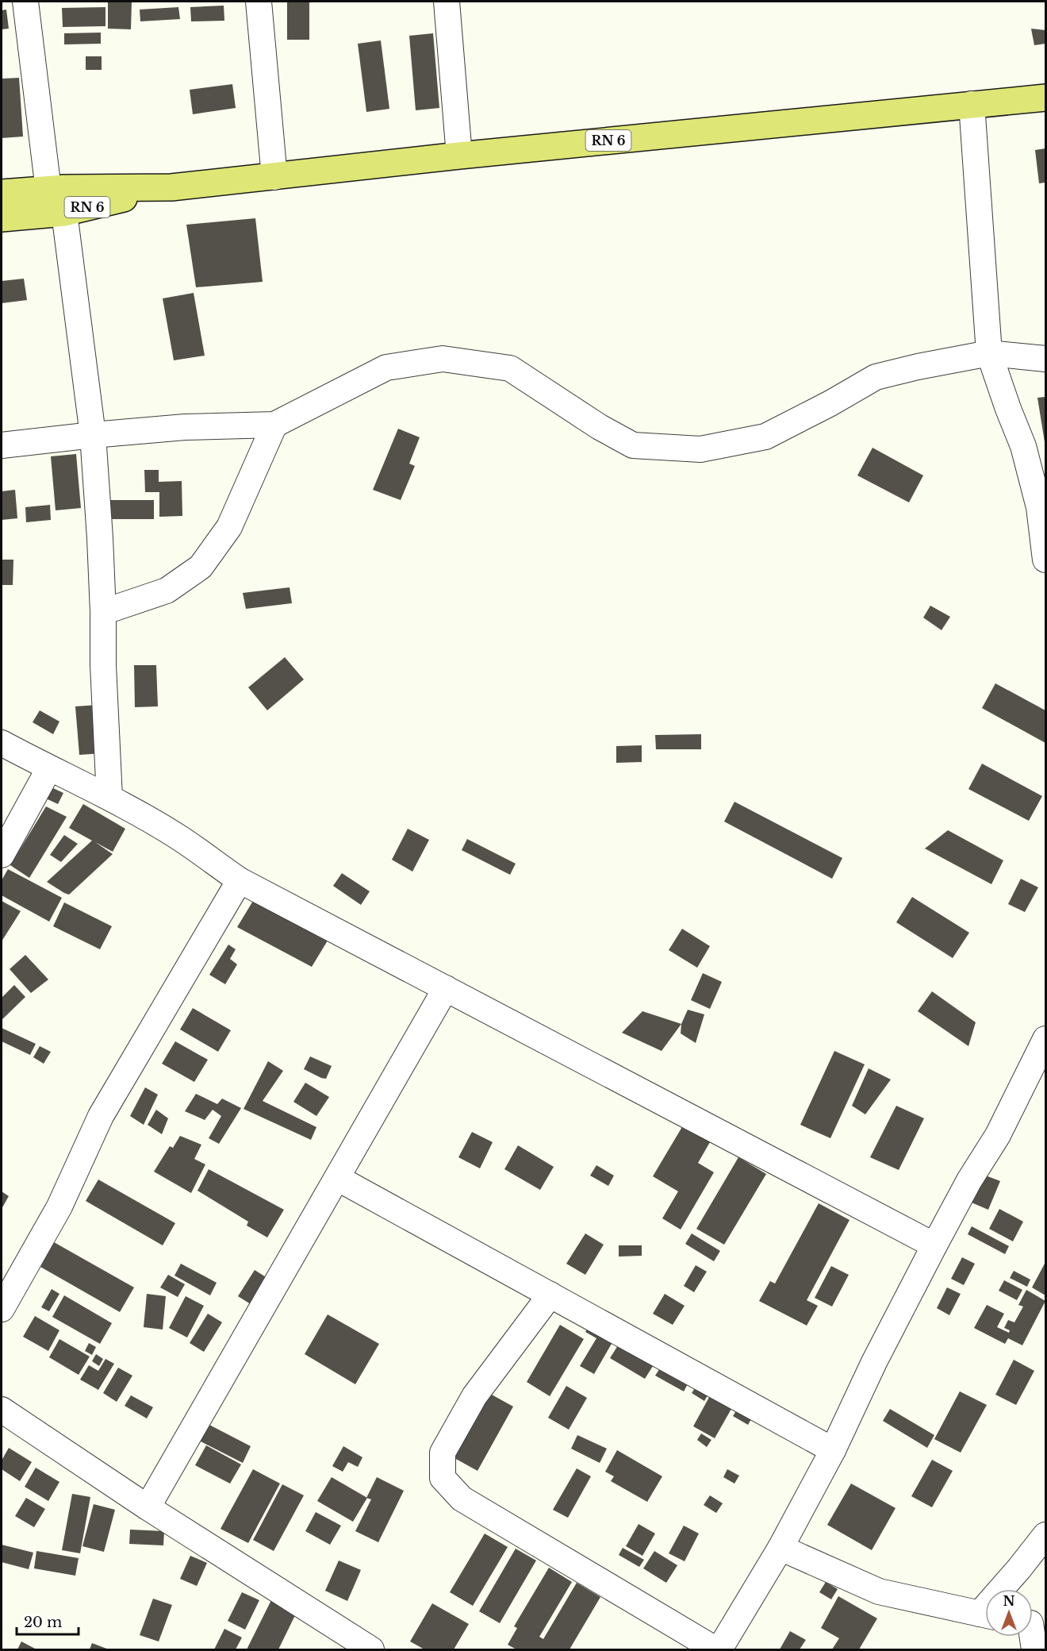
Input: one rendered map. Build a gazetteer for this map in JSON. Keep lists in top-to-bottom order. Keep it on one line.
{"streets":{"main road":["RN 6"]},"scale_bar":"20 m","north":"top"}
